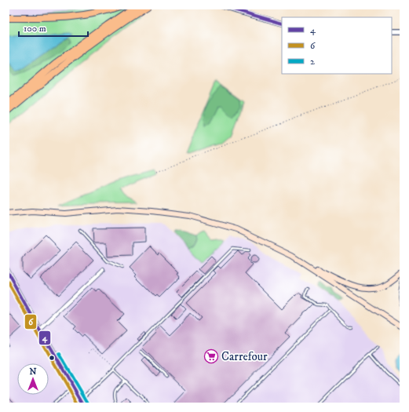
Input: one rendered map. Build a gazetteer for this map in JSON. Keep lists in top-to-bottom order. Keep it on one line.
{"places":{"supermarket":["Carrefour"]},"lines":["transit line 4","transit line 6","transit line 2"],"legend":["4","6","2"],"scale_bar":"100 m","north":"top"}
